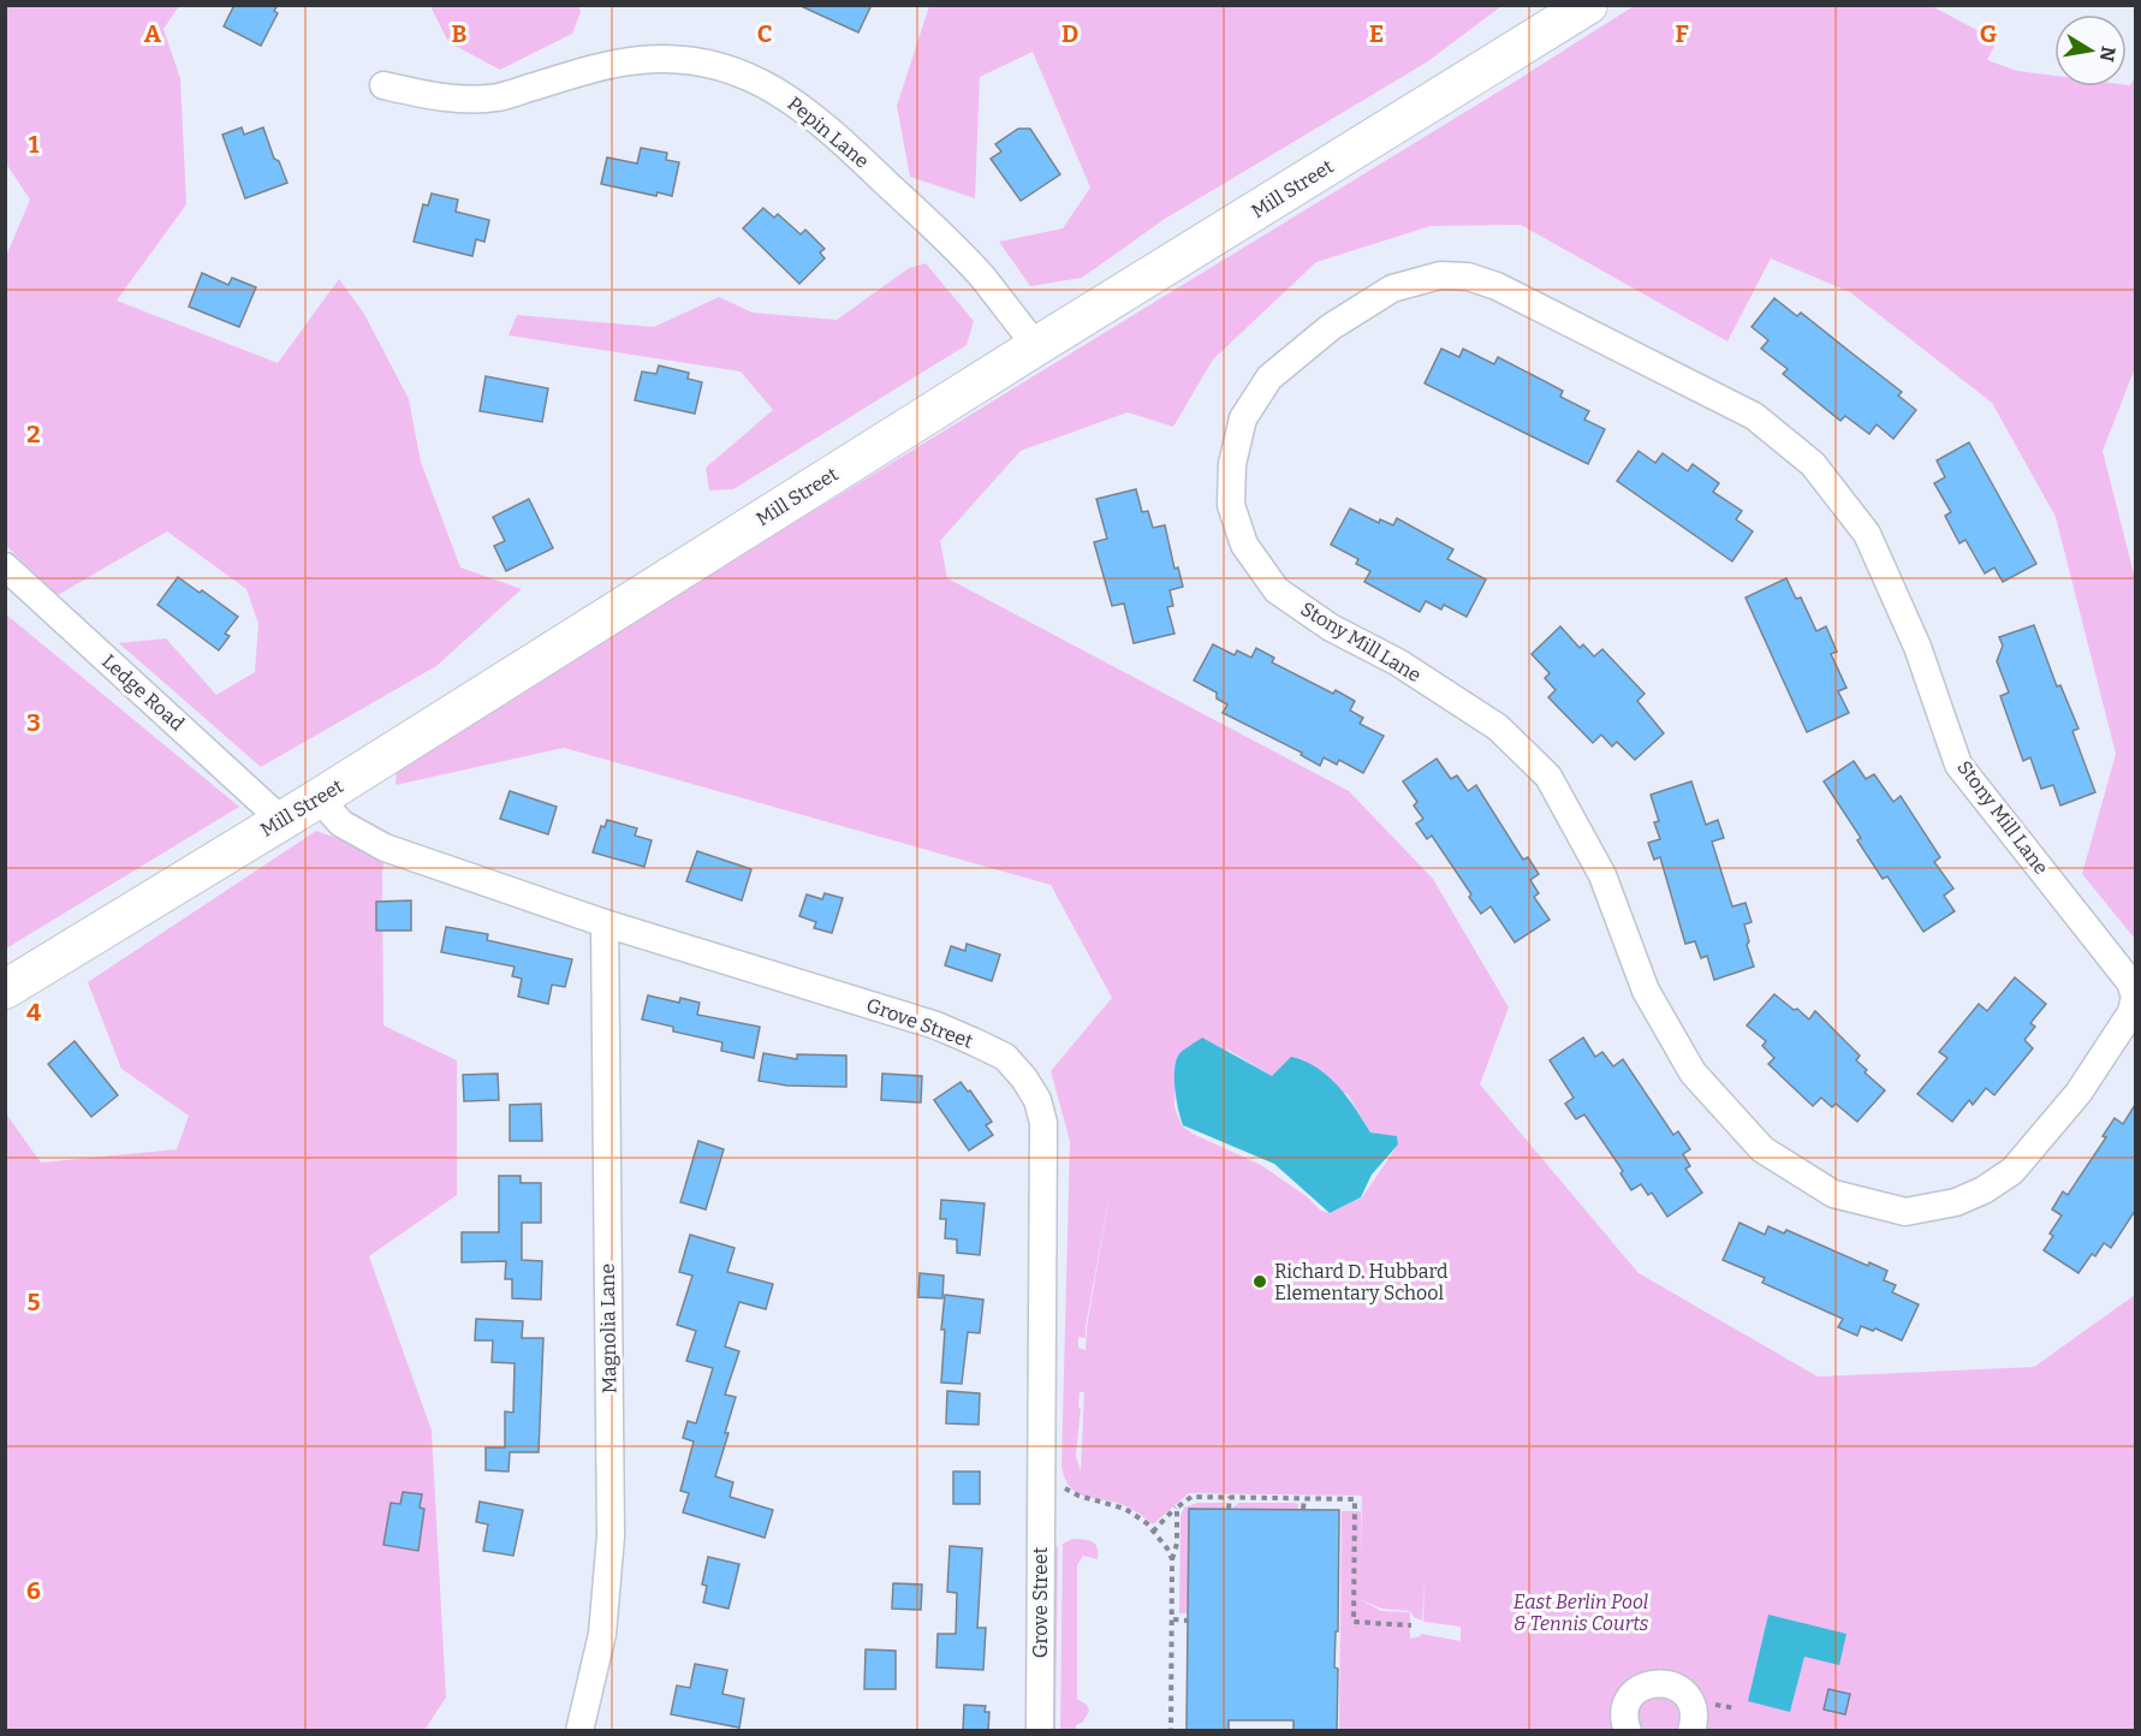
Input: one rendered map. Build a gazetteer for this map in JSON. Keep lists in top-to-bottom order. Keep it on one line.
{"streets":{"main road":["Mill Street"],"street":["Pepin Lane","Stony Mill Lane","Ledge Road","Grove Street","Magnolia Lane"]},"crossings":[["Pepin Lane","Mill Street"],["Mill Street","Ledge Road"],["Mill Street","Grove Street"],["Grove Street","Magnolia Lane"]],"parks":["East Berlin Pool & Tennis Courts"],"places":["Richard D. Hubbard Elementary School"],"north":"right","grid":{"columns":["A","B","C","D","E","F","G"],"rows":["1","2","3","4","5","6"]}}
